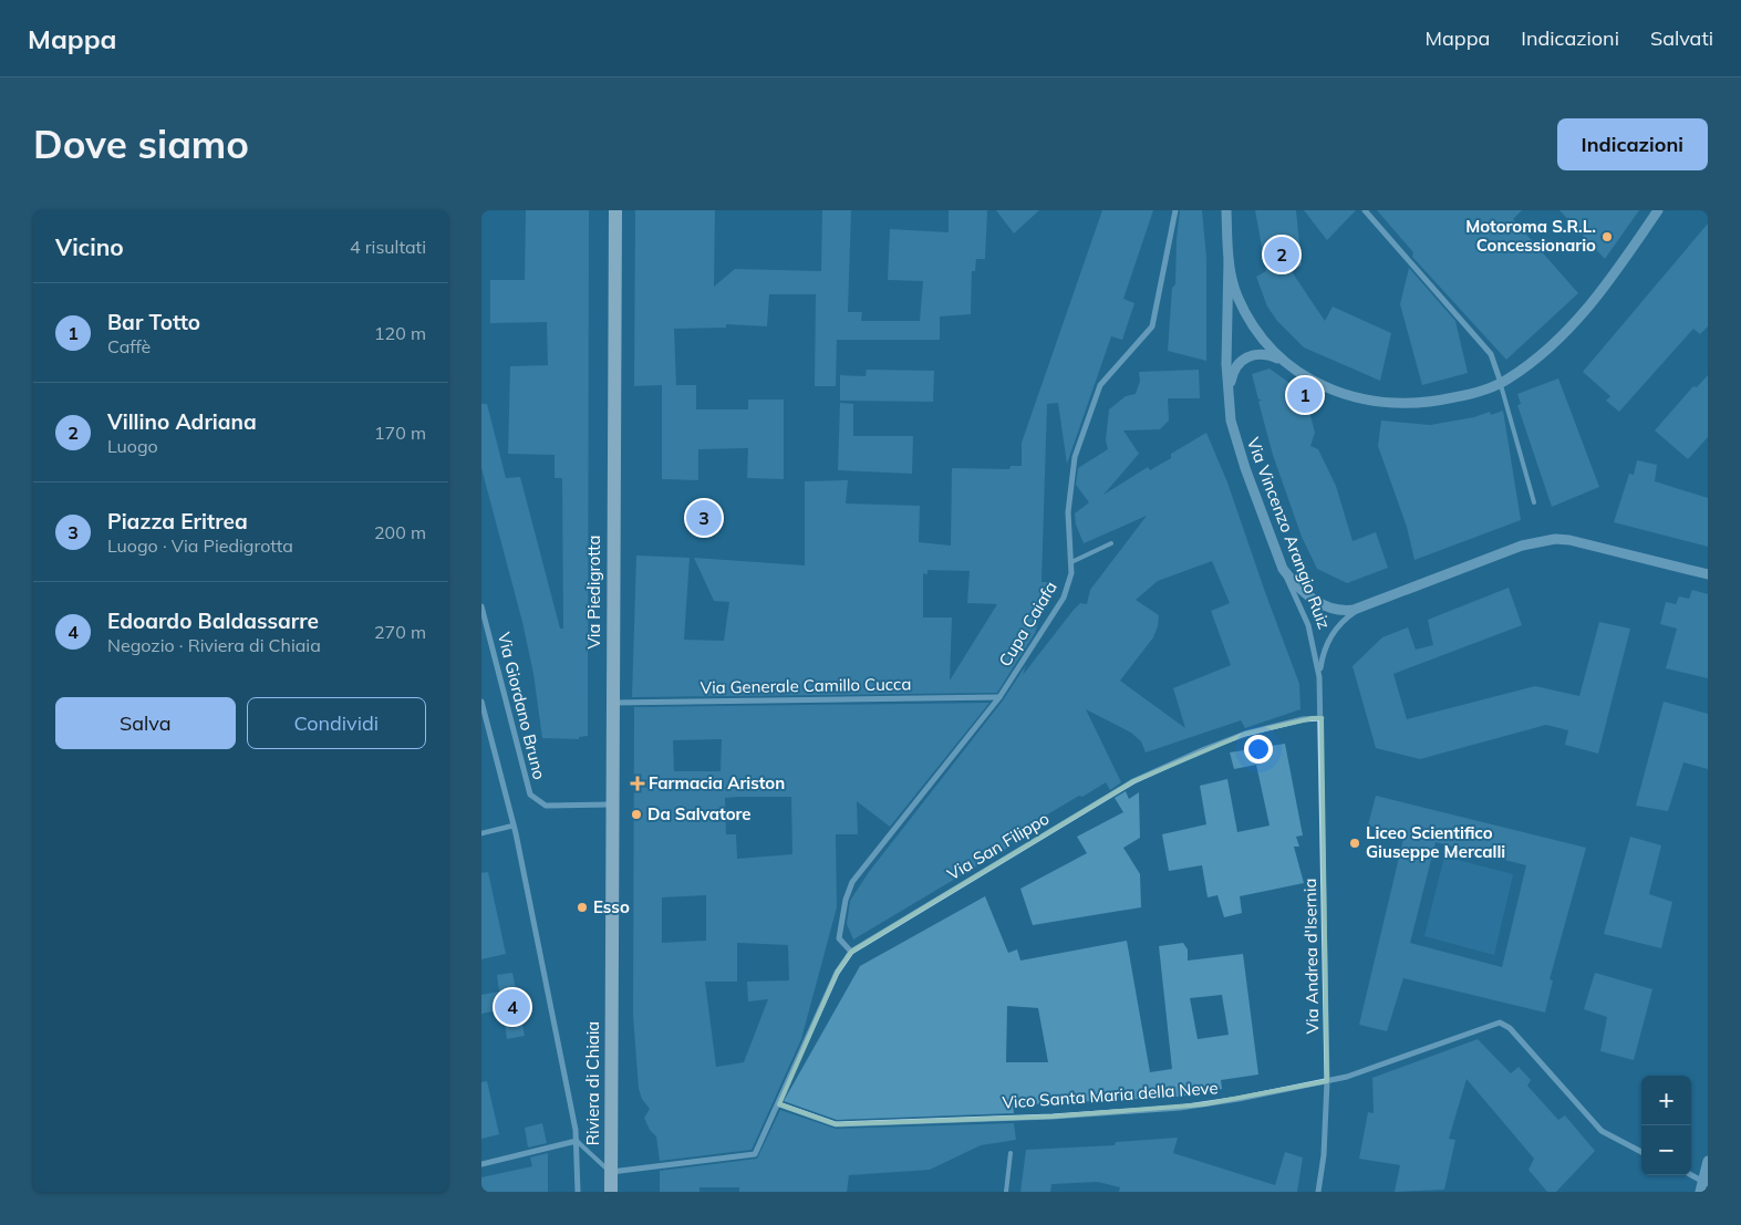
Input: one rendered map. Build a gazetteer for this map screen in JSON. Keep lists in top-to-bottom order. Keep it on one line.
{"streets":{"main road":["Via Piedigrotta","Riviera di Chiaia"],"street":["Via Vincenzo Arangio Ruiz","Cupa Caiafa","Via Generale Camillo Cucca","Via Giordano Bruno","Via San Filippo","Via Andrea d'Isernia","Vico Santa Maria della Neve"]},"crossings":[["Via Vincenzo Arangio Ruiz","Via San Filippo"],["Via Vincenzo Arangio Ruiz","Via Andrea d'Isernia"],["Via Piedigrotta","Via Generale Camillo Cucca"],["Via Piedigrotta","Via Giordano Bruno"],["Via Piedigrotta","Riviera di Chiaia"],["Cupa Caiafa","Via Generale Camillo Cucca"],["Cupa Caiafa","Via San Filippo"],["Via San Filippo","Via Andrea d'Isernia"],["Via San Filippo","Riviera di Chiaia"],["Via San Filippo","Vico Santa Maria della Neve"]],"places":{"other":["Motoroma S.R.L. Concessionario","Da Salvatore","Liceo Scientifico Giuseppe Mercalli","Esso"],"health":["Farmacia Ariston"]},"page":{"header":"Mappa","nav":["Mappa","Indicazioni","Salvati"],"buttons":["Indicazioni",["Salva","Condividi"]],"title":"Dove siamo","heading":["Vicino","4 risultati"],"pins":["2","1","3","4"],"list":[{"mark":"1","name":"Bar Totto","note":"Caffè","value":"120 m"},{"mark":"2","name":"Villino Adriana","note":"Luogo","value":"170 m"},{"mark":"3","name":"Piazza Eritrea","note":"Luogo · Via Piedigrotta","value":"200 m"},{"mark":"4","name":"Edoardo Baldassarre","note":"Negozio · Riviera di Chiaia","value":"270 m"}],"map_buttons":["+","−"]}}
